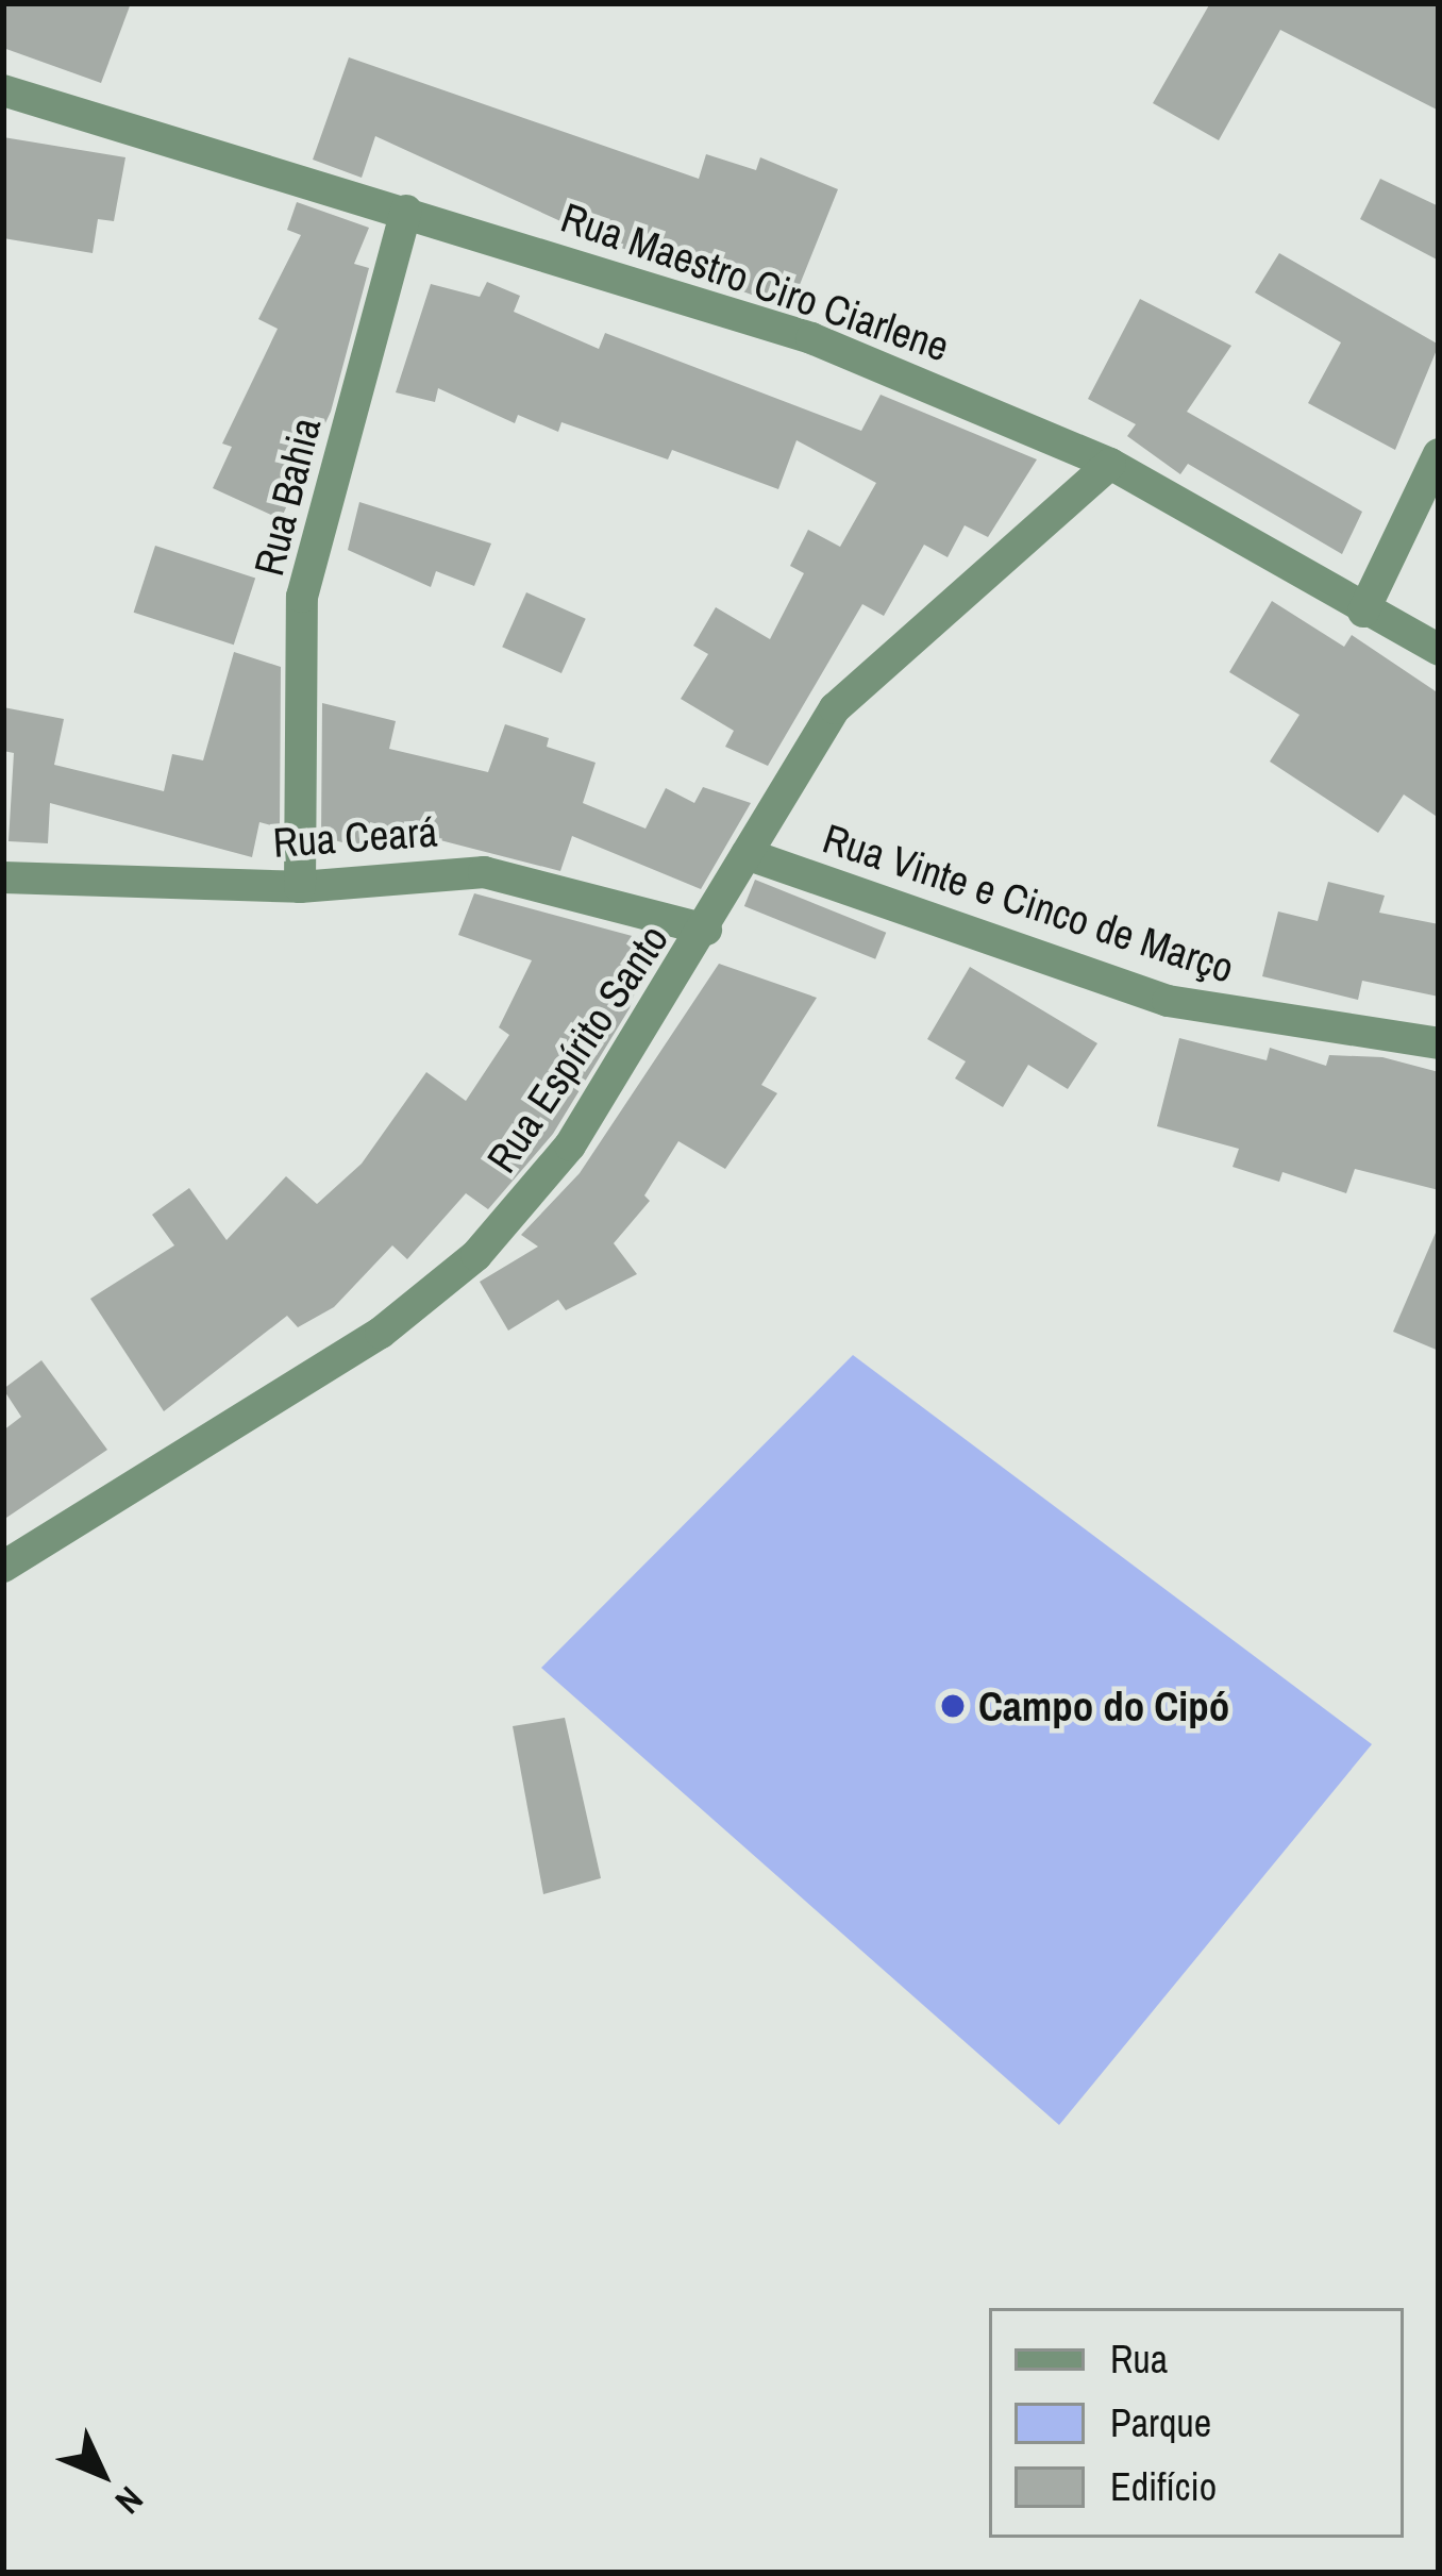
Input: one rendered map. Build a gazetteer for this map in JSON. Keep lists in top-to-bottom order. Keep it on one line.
{"streets":{"street":["Rua Maestro Ciro Ciarlene","Rua Bahia","Rua Ceará","Rua Vinte e Cinco de Março","Rua Espírito Santo"]},"crossings":[["Rua Maestro Ciro Ciarlene","Rua Bahia"],["Rua Maestro Ciro Ciarlene","Rua Espírito Santo"],["Rua Bahia","Rua Ceará"],["Rua Ceará","Rua Espírito Santo"],["Rua Vinte e Cinco de Março","Rua Espírito Santo"]],"places":["Campo do Cipó"],"legend":["Rua","Parque","Edifício"],"north":"bottom right"}
